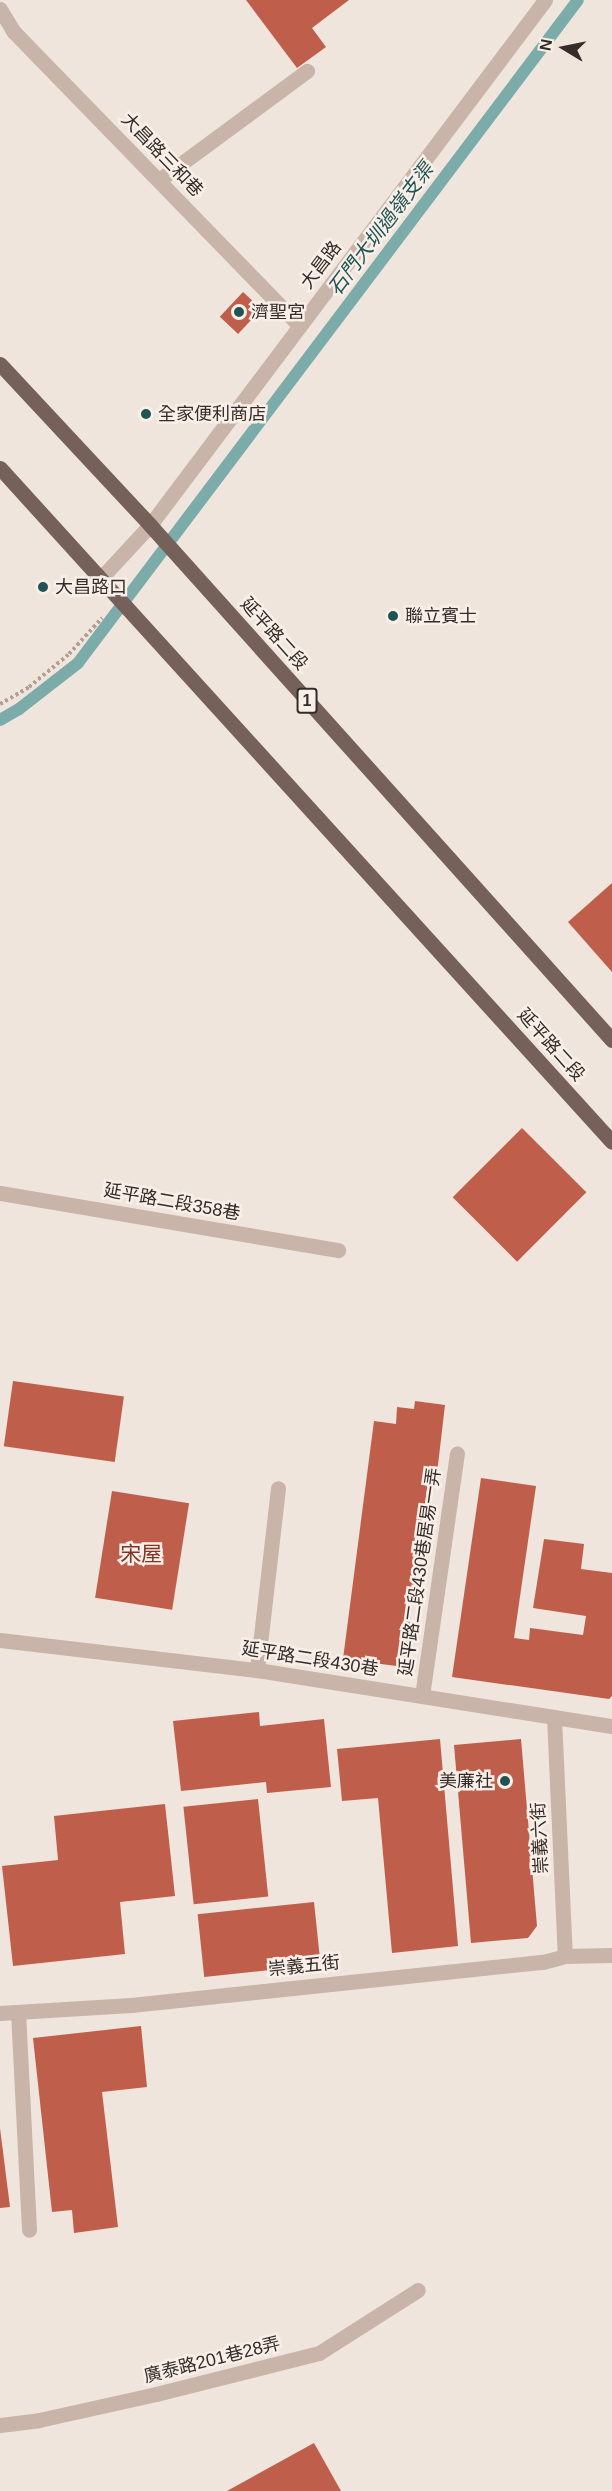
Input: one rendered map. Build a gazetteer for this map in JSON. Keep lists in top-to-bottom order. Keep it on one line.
{"streets":{"main road":["延平路二段","1"],"street":["大昌路三和巷","大昌路","延平路二段358巷","延平路二段430巷居易一弄","延平路二段430巷","崇義六街","崇義五街","廣泰路201巷28弄"]},"crossings":[["大昌路三和巷","大昌路"],["大昌路","延平路二段"],["延平路二段430巷居易一弄","延平路二段430巷"],["延平路二段430巷","崇義六街"],["崇義六街","崇義五街"]],"districts":["宋屋"],"water":["石門大圳過嶺支渠"],"places":["濟聖宮","全家便利商店","大昌路口","聯立賓士","美廉社"],"north":"left"}
